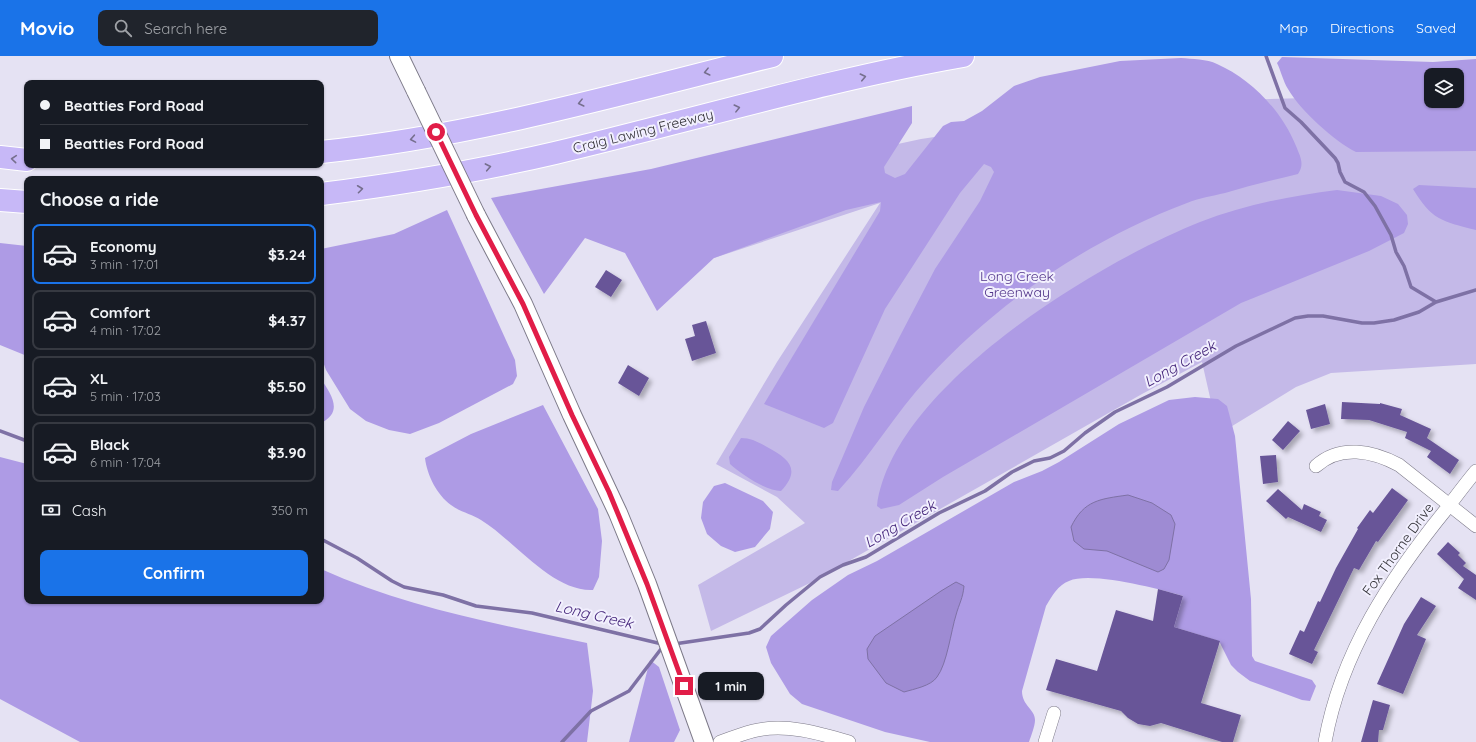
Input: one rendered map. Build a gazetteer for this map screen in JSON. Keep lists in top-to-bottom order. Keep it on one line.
{"streets":{"highway":["Craig Lawing Freeway"],"street":["Fox Thorne Drive"]},"water":["Long Creek"],"parks":["Long Creek Greenway"],"page":{"header":"Movio","search":"Search here","nav":["Map","Directions","Saved"],"banner":["Beatties Ford Road","Beatties Ford Road"],"heading":"Choose a ride","list":[{"name":"Economy","note":"3 min · 17:01","value":"$3.24"},{"name":"Comfort","note":"4 min · 17:02","value":"$4.37"},{"name":"XL","note":"5 min · 17:03","value":"$5.50"},{"name":"Black","note":"6 min · 17:04","value":"$3.90"}],"pay":["Cash","350 m"],"buttons":"Confirm","bubble":"1 min"}}
